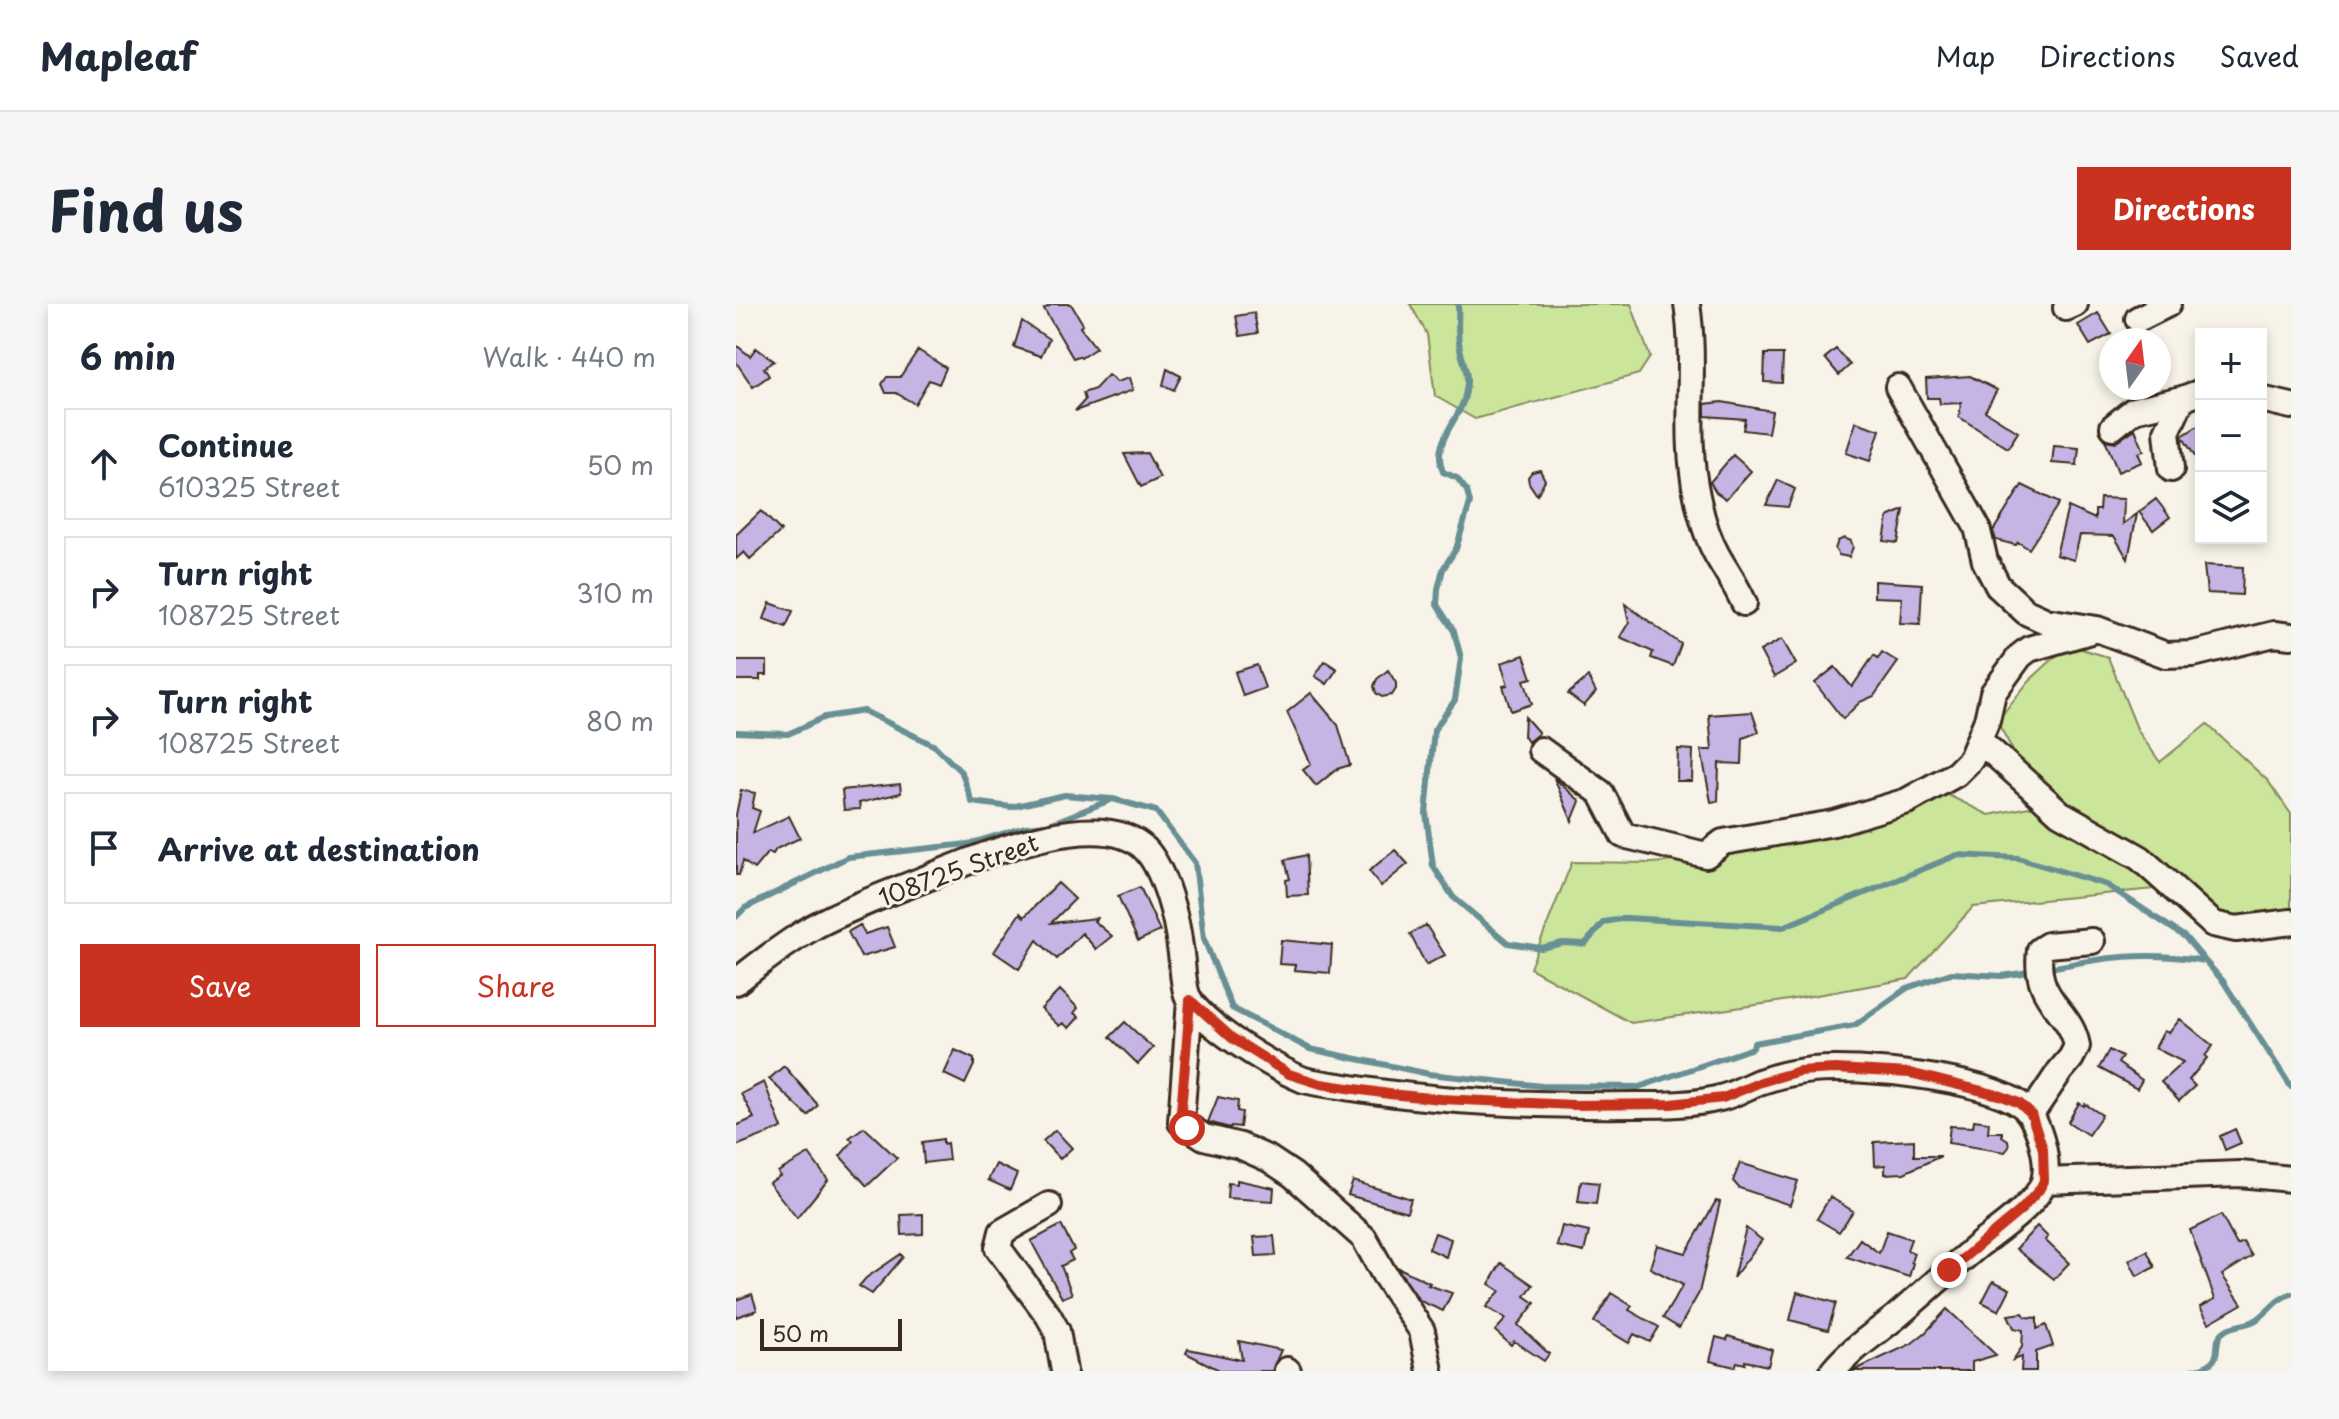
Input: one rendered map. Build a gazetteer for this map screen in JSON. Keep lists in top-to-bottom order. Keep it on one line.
{"streets":{"street":["108725 Street"]},"scale_bar":"50 m","north":"top","page":{"header":"Mapleaf","nav":["Map","Directions","Saved"],"title":"Find us","buttons":["Directions",["Save","Share"]],"heading":["6 min","Walk · 440 m"],"map_buttons":["+","−"],"list":[["Continue","610325 Street","50 m"],["Turn right","108725 Street","310 m"],["Turn right","108725 Street","80 m"],"Arrive at destination"],"scale":"50 m"}}
